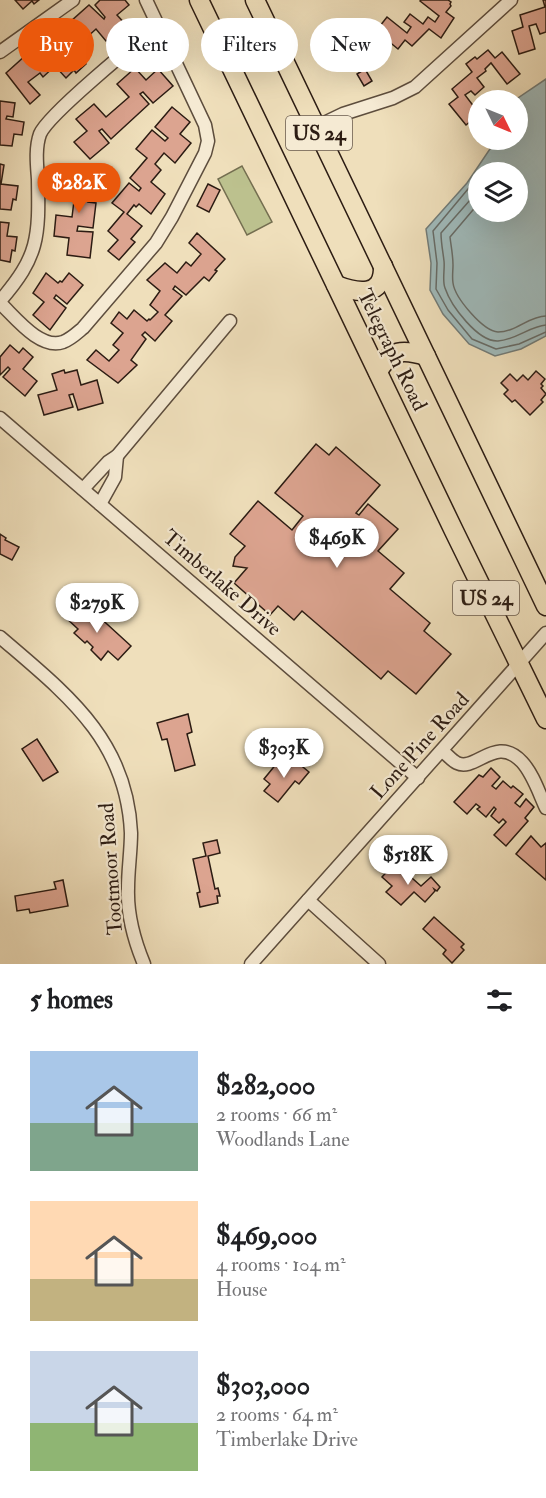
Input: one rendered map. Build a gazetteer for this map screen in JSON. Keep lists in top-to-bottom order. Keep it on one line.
{"streets":{"highway":["US 24","Telegraph Road"],"street":["Timberlake Drive","Lone Pine Road","Tootmoor Road"]},"crossings":[["Telegraph Road","Lone Pine Road"],["Timberlake Drive","Lone Pine Road"]],"north":"bottom right","page":{"chip":["Buy","Rent","Filters","New"],"price":["$282K","$469K","$279K","$303K","$518K"],"heading":"5 homes","list":[{"name":"$282,000","note":"2 rooms · 66 m² · Woodlands Lane"},{"name":"$469,000","note":"4 rooms · 104 m² · House"},{"name":"$303,000","note":"2 rooms · 64 m² · Timberlake Drive"}]}}
